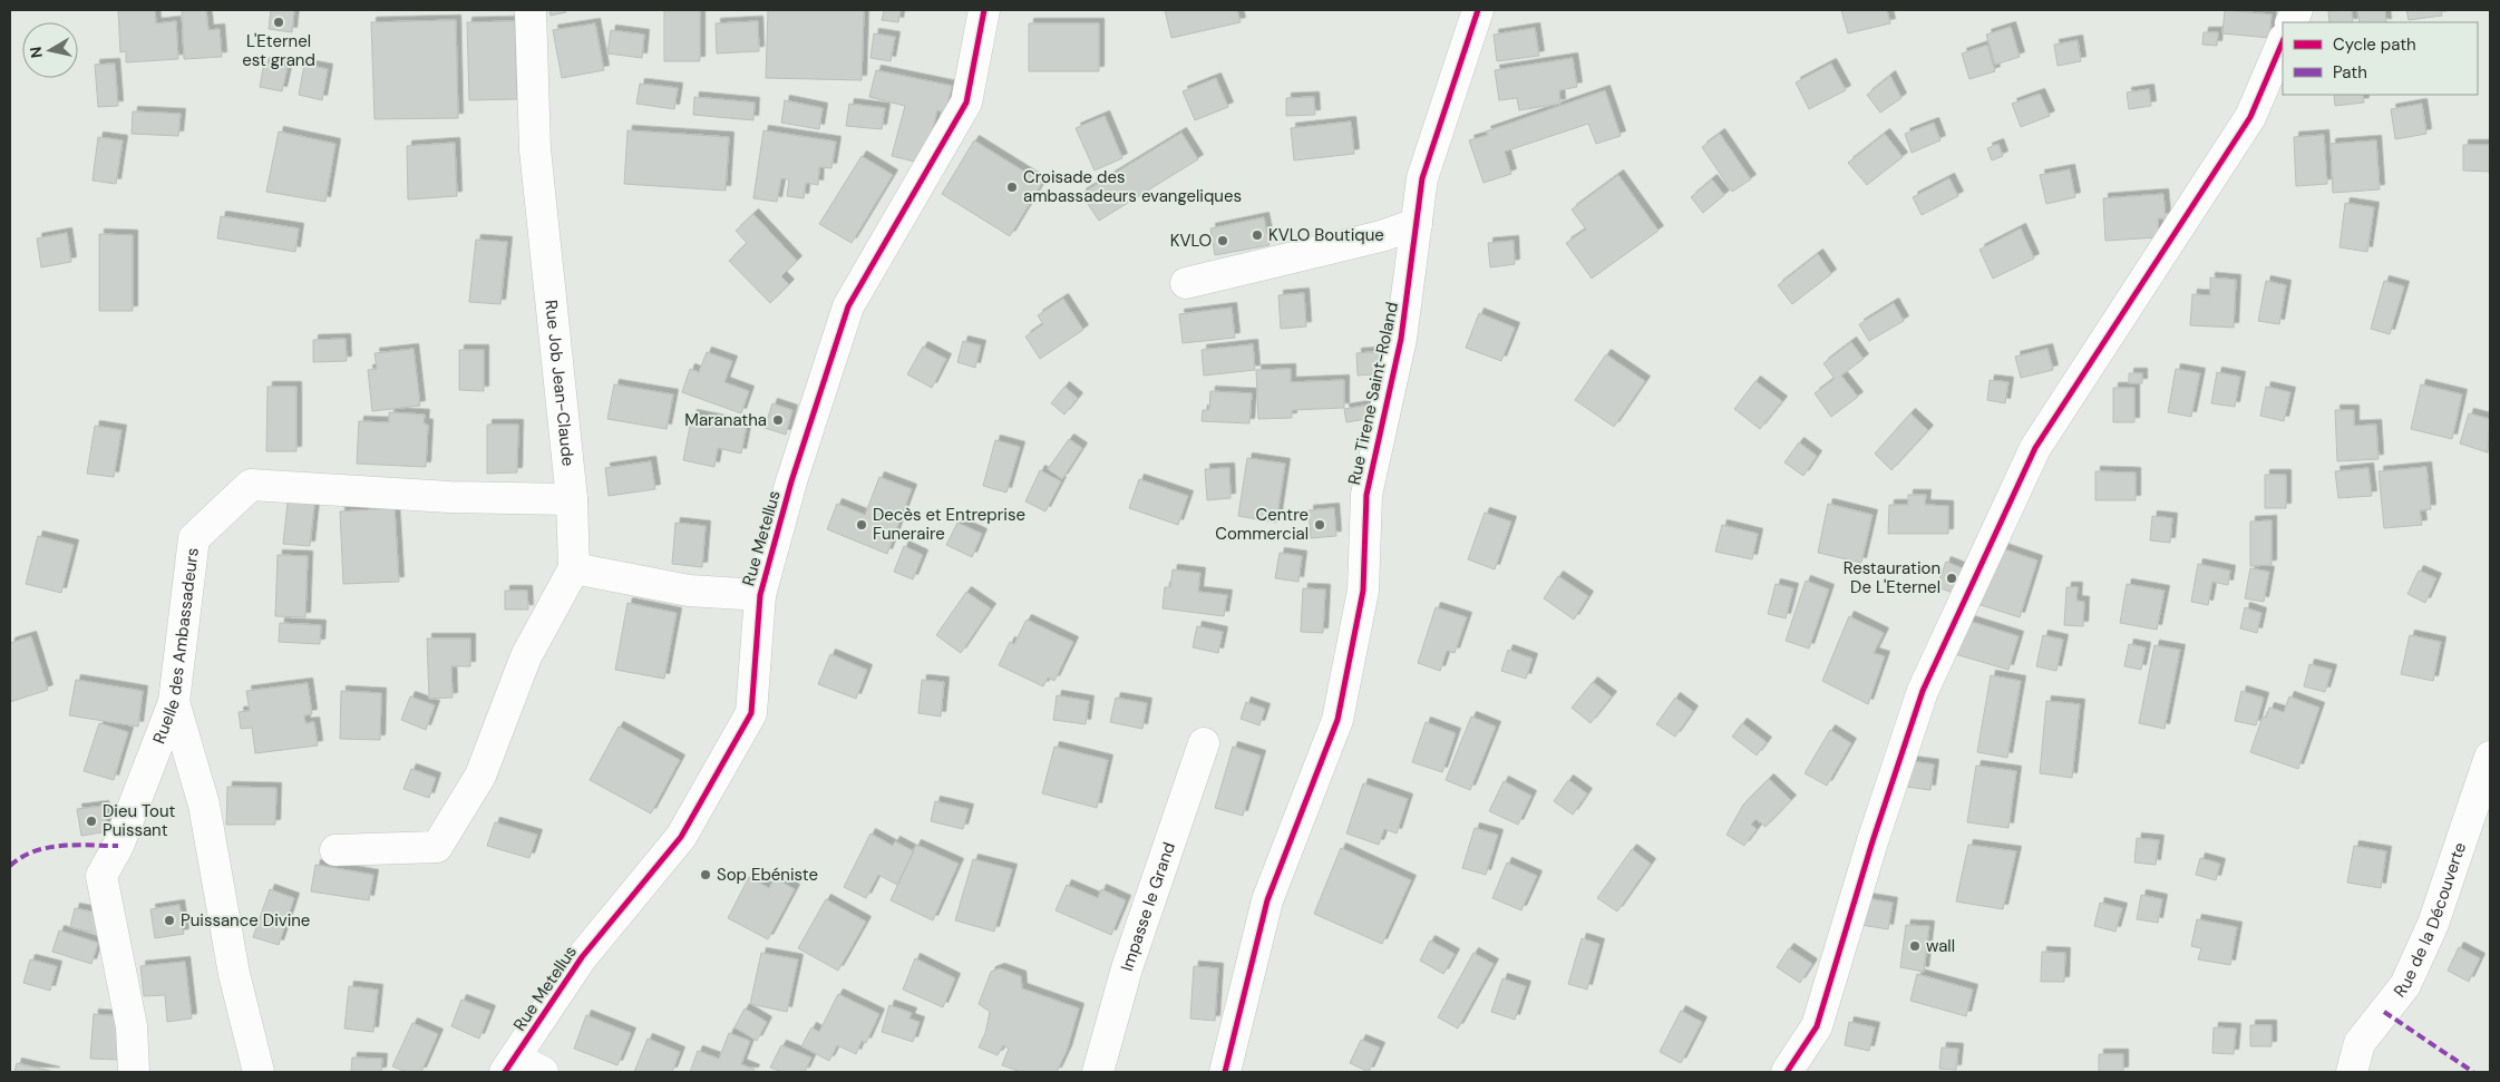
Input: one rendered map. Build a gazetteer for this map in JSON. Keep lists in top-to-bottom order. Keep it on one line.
{"streets":{"street":["Rue Job Jean-Claude","Rue Tirene Saint-Roland","Rue Metellus","Ruelle des Ambassadeurs","Impasse le Grand","Rue de la Découverte"]},"crossings":[["Rue Job Jean-Claude","Ruelle des Ambassadeurs"]],"places":["L'Eternel est grand","Croisade des ambassadeurs evangeliques","KVLO Boutique","KVLO","Maranatha","Decès et Entreprise Funeraire","Centre Commercial","Restauration De L'Eternel","Dieu Tout Puissant","Sop Ebéniste","Puissance Divine","wall"],"legend":["Cycle path","Path"],"north":"left"}
